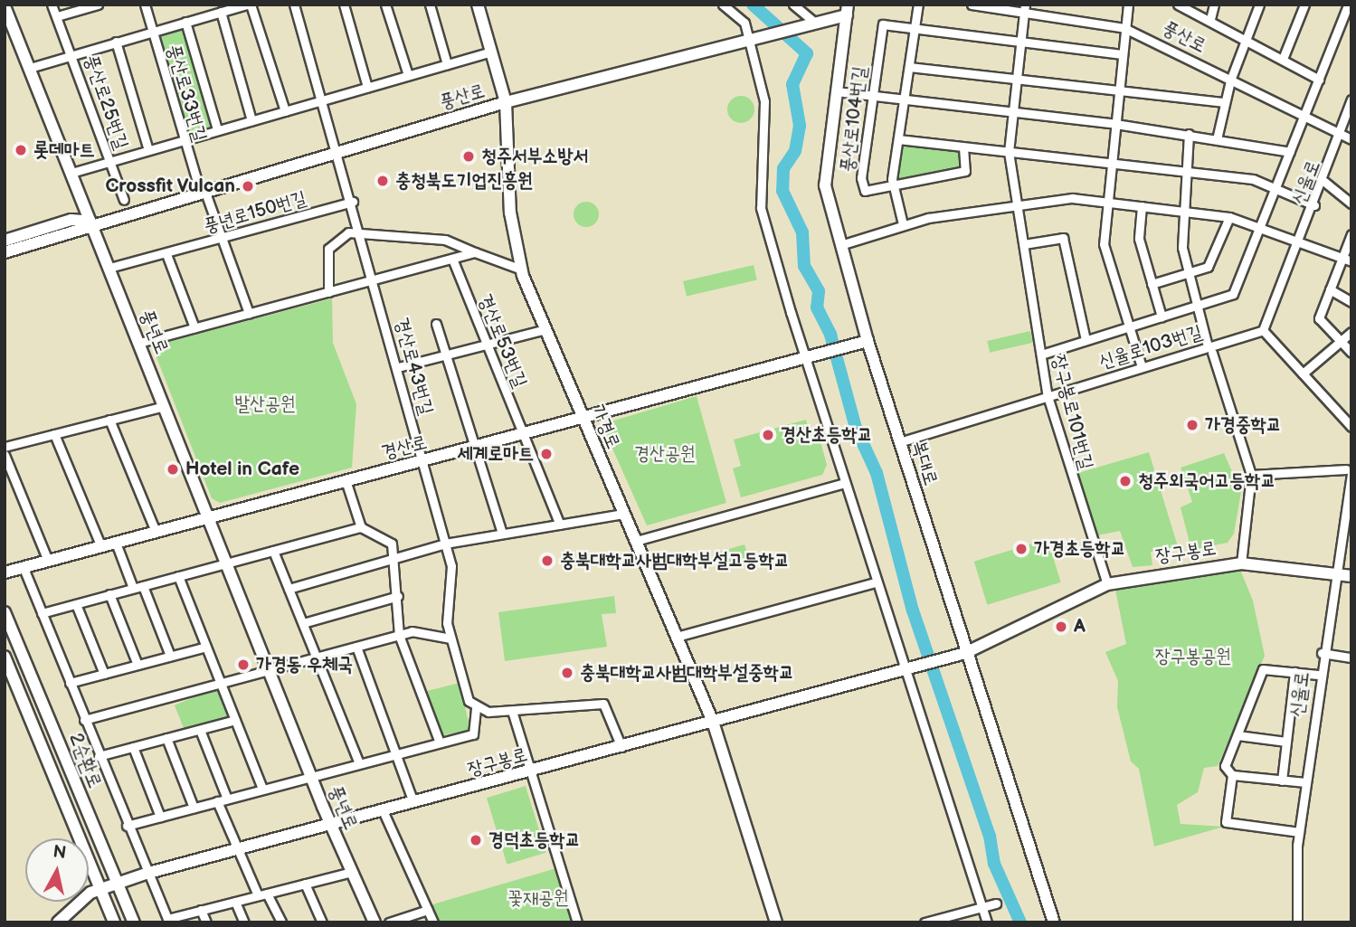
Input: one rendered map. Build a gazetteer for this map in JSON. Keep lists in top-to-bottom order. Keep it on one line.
{"streets":{"street":["풍산로","풍산로33번길","풍산로25번길","풍산로104번길","신율로","풍년로150번길","풍년로","경산로53번길","신율로103번길","경산로43번길","장구봉로101번길","가경로","경산로","복대로","장구봉로","2순환로"]},"crossings":[["풍산로","풍산로33번길"],["풍산로","신율로"],["풍산로","풍년로"],["풍산로","경산로43번길"],["풍산로","장구봉로101번길"],["풍산로","가경로"],["풍산로","복대로"],["풍산로33번길","풍년로150번길"],["신율로","신율로103번길"],["신율로","장구봉로"],["풍년로150번길","풍년로"],["풍년로150번길","경산로43번길"],["풍년로","경산로"],["풍년로","장구봉로"],["경산로53번길","경산로"],["신율로103번길","장구봉로101번길"],["신율로103번길","복대로"],["경산로43번길","경산로"],["장구봉로101번길","장구봉로"],["가경로","경산로"],["가경로","장구봉로"],["경산로","복대로"],["복대로","장구봉로"],["장구봉로","2순환로"]],"parks":["발산공원","경산공원","장구봉공원","꽃재공원"],"places":["롯데마트","청주서부소방서","충청북도기업진흥원","Crossfit Vulcan","가경중학교","경산초등학교","세계로마트","Hotel in Cafe","청주외국어고등학교","가경초등학교","충북대학교사범대학부설고등학교","A","가경동 우체국","충북대학교사범대학부설중학교","경덕초등학교"],"north":"top"}
